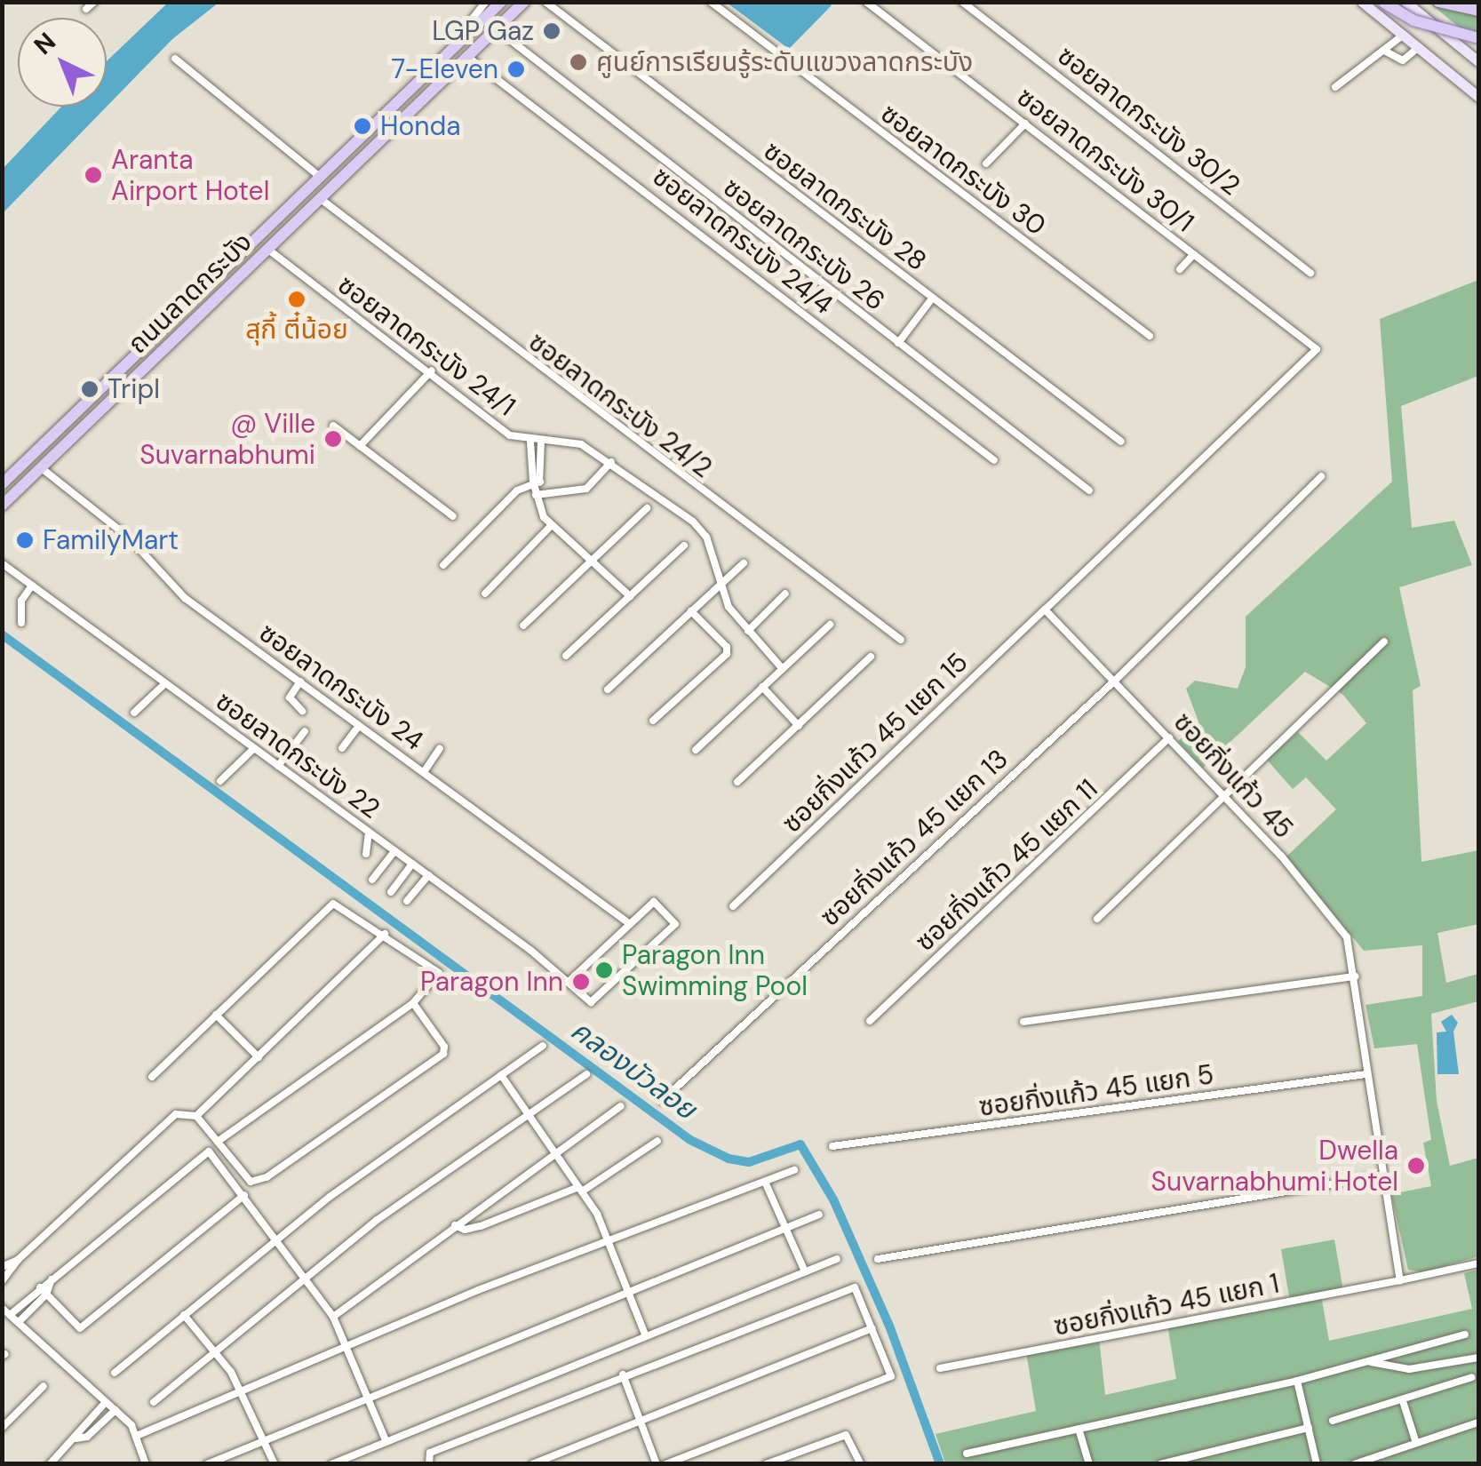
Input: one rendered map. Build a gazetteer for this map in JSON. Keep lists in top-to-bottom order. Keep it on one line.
{"streets":{"main road":["ถนนลาดกระบัง"],"street":["ซอยลาดกระบัง 30/2","ซอยลาดกระบัง 30/1","ซอยลาดกระบัง 30","ซอยลาดกระบัง 28","ซอยลาดกระบัง 24/4","ซอยลาดกระบัง 26","ซอยลาดกระบัง 24/1","ซอยลาดกระบัง 24/2","ซอยลาดกระบัง 24","ซอยกิ่งแก้ว 45 แยก 15","ซอยลาดกระบัง 22","ซอยกิ่งแก้ว 45","ซอยกิ่งแก้ว 45 แยก 13","ซอยกิ่งแก้ว 45 แยก 11","ซอยกิ่งแก้ว 45 แยก 5","ซอยกิ่งแก้ว 45 แยก 1"]},"crossings":[["ซอยลาดกระบัง 30/1","ซอยกิ่งแก้ว 45 แยก 15"],["ซอยลาดกระบัง 30/1","ซอยกิ่งแก้ว 45"],["ซอยลาดกระบัง 24/4","ถนนลาดกระบัง"],["ซอยลาดกระบัง 26","ถนนลาดกระบัง"],["ถนนลาดกระบัง","ซอยลาดกระบัง 24/1"],["ถนนลาดกระบัง","ซอยลาดกระบัง 24/2"],["ถนนลาดกระบัง","ซอยลาดกระบัง 24"],["ซอยลาดกระบัง 24","ซอยลาดกระบัง 22"],["ซอยกิ่งแก้ว 45 แยก 15","ซอยกิ่งแก้ว 45"],["ซอยกิ่งแก้ว 45","ซอยกิ่งแก้ว 45 แยก 13"],["ซอยกิ่งแก้ว 45","ซอยกิ่งแก้ว 45 แยก 11"],["ซอยกิ่งแก้ว 45","ซอยกิ่งแก้ว 45 แยก 5"],["ซอยกิ่งแก้ว 45","ซอยกิ่งแก้ว 45 แยก 1"]],"water":["คลองบัวลอย"],"places":["LGP Gaz","ศูนย์การเรียนรู้ระดับแขวงลาดกระบัง","7-Eleven","Honda","Aranta Airport Hotel","สุกี้ ตี๋น้อย","Tripl","@ Ville Suvarnabhumi","FamilyMart","Paragon Inn Swimming Pool","Paragon Inn","Dwella Suvarnabhumi Hotel"],"north":"top left"}
